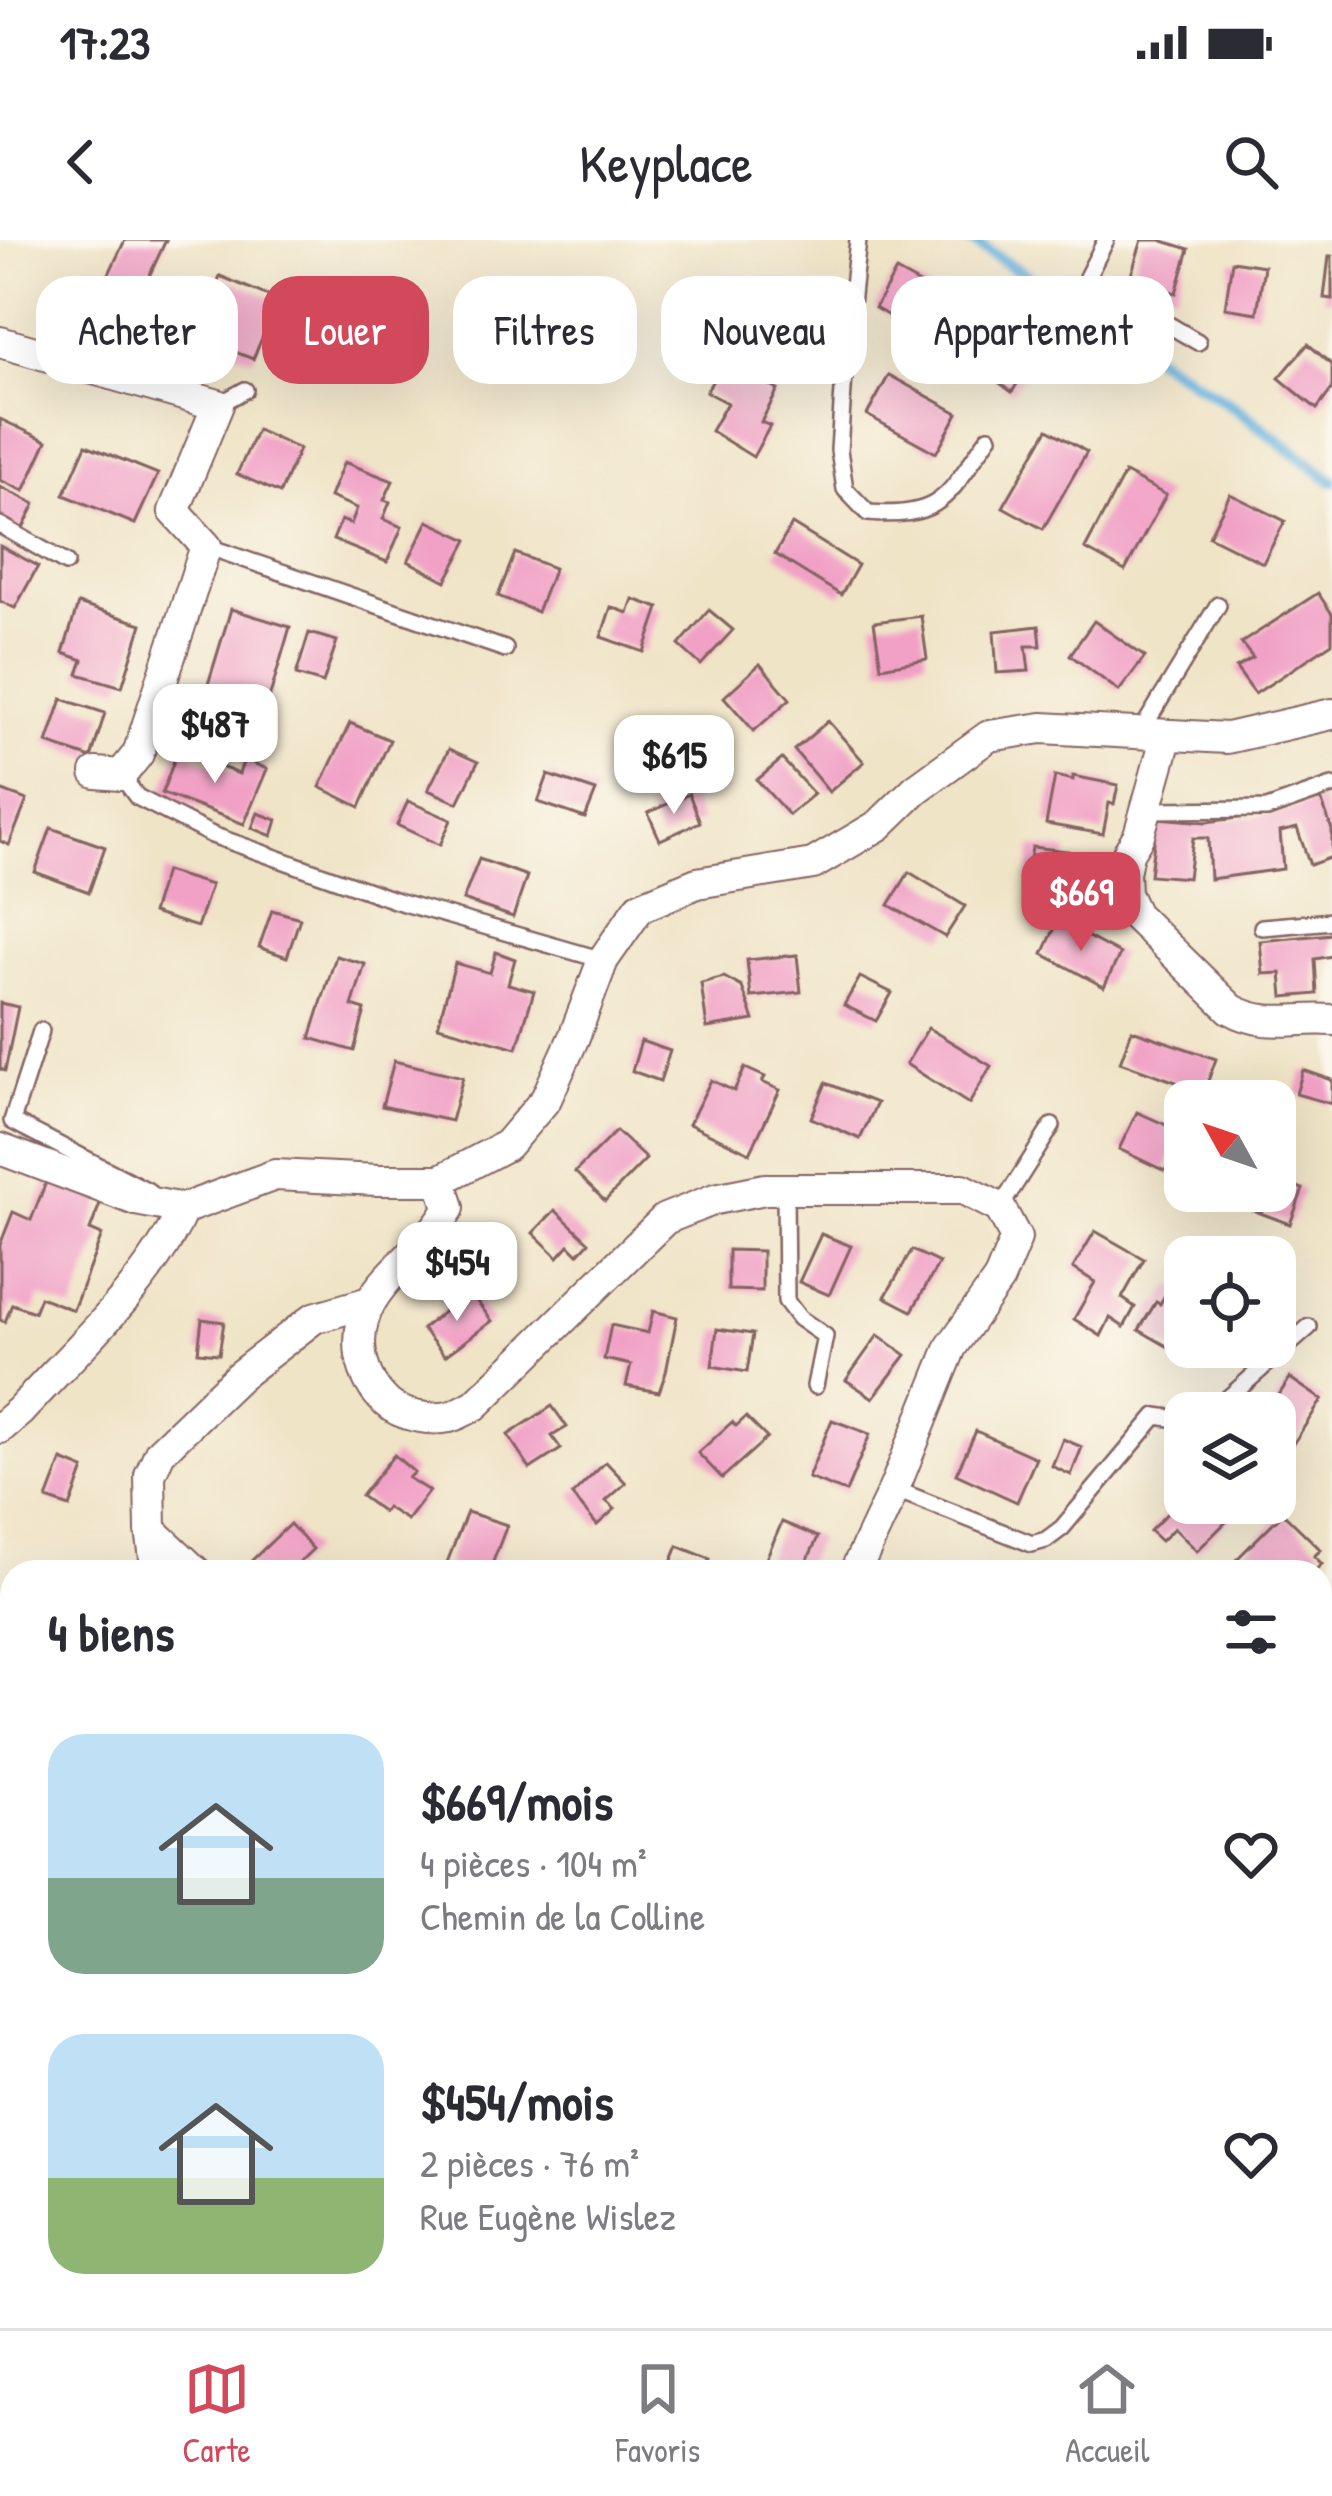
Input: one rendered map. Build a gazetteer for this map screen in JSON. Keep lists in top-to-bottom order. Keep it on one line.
{"north":"top left","page":{"status":"17:23","header":"Keyplace","chip":["Acheter","Louer","Filtres","Nouveau","Appartement"],"price":["$487","$615","$669","$454"],"heading":"4 biens","list":[{"name":"$669/mois","note":"4 pièces · 104 m² · Chemin de la Colline"},{"name":"$454/mois","note":"2 pièces · 76 m² · Rue Eugène Wislez"}],"tabs":["Carte","Favoris","Accueil"]}}
